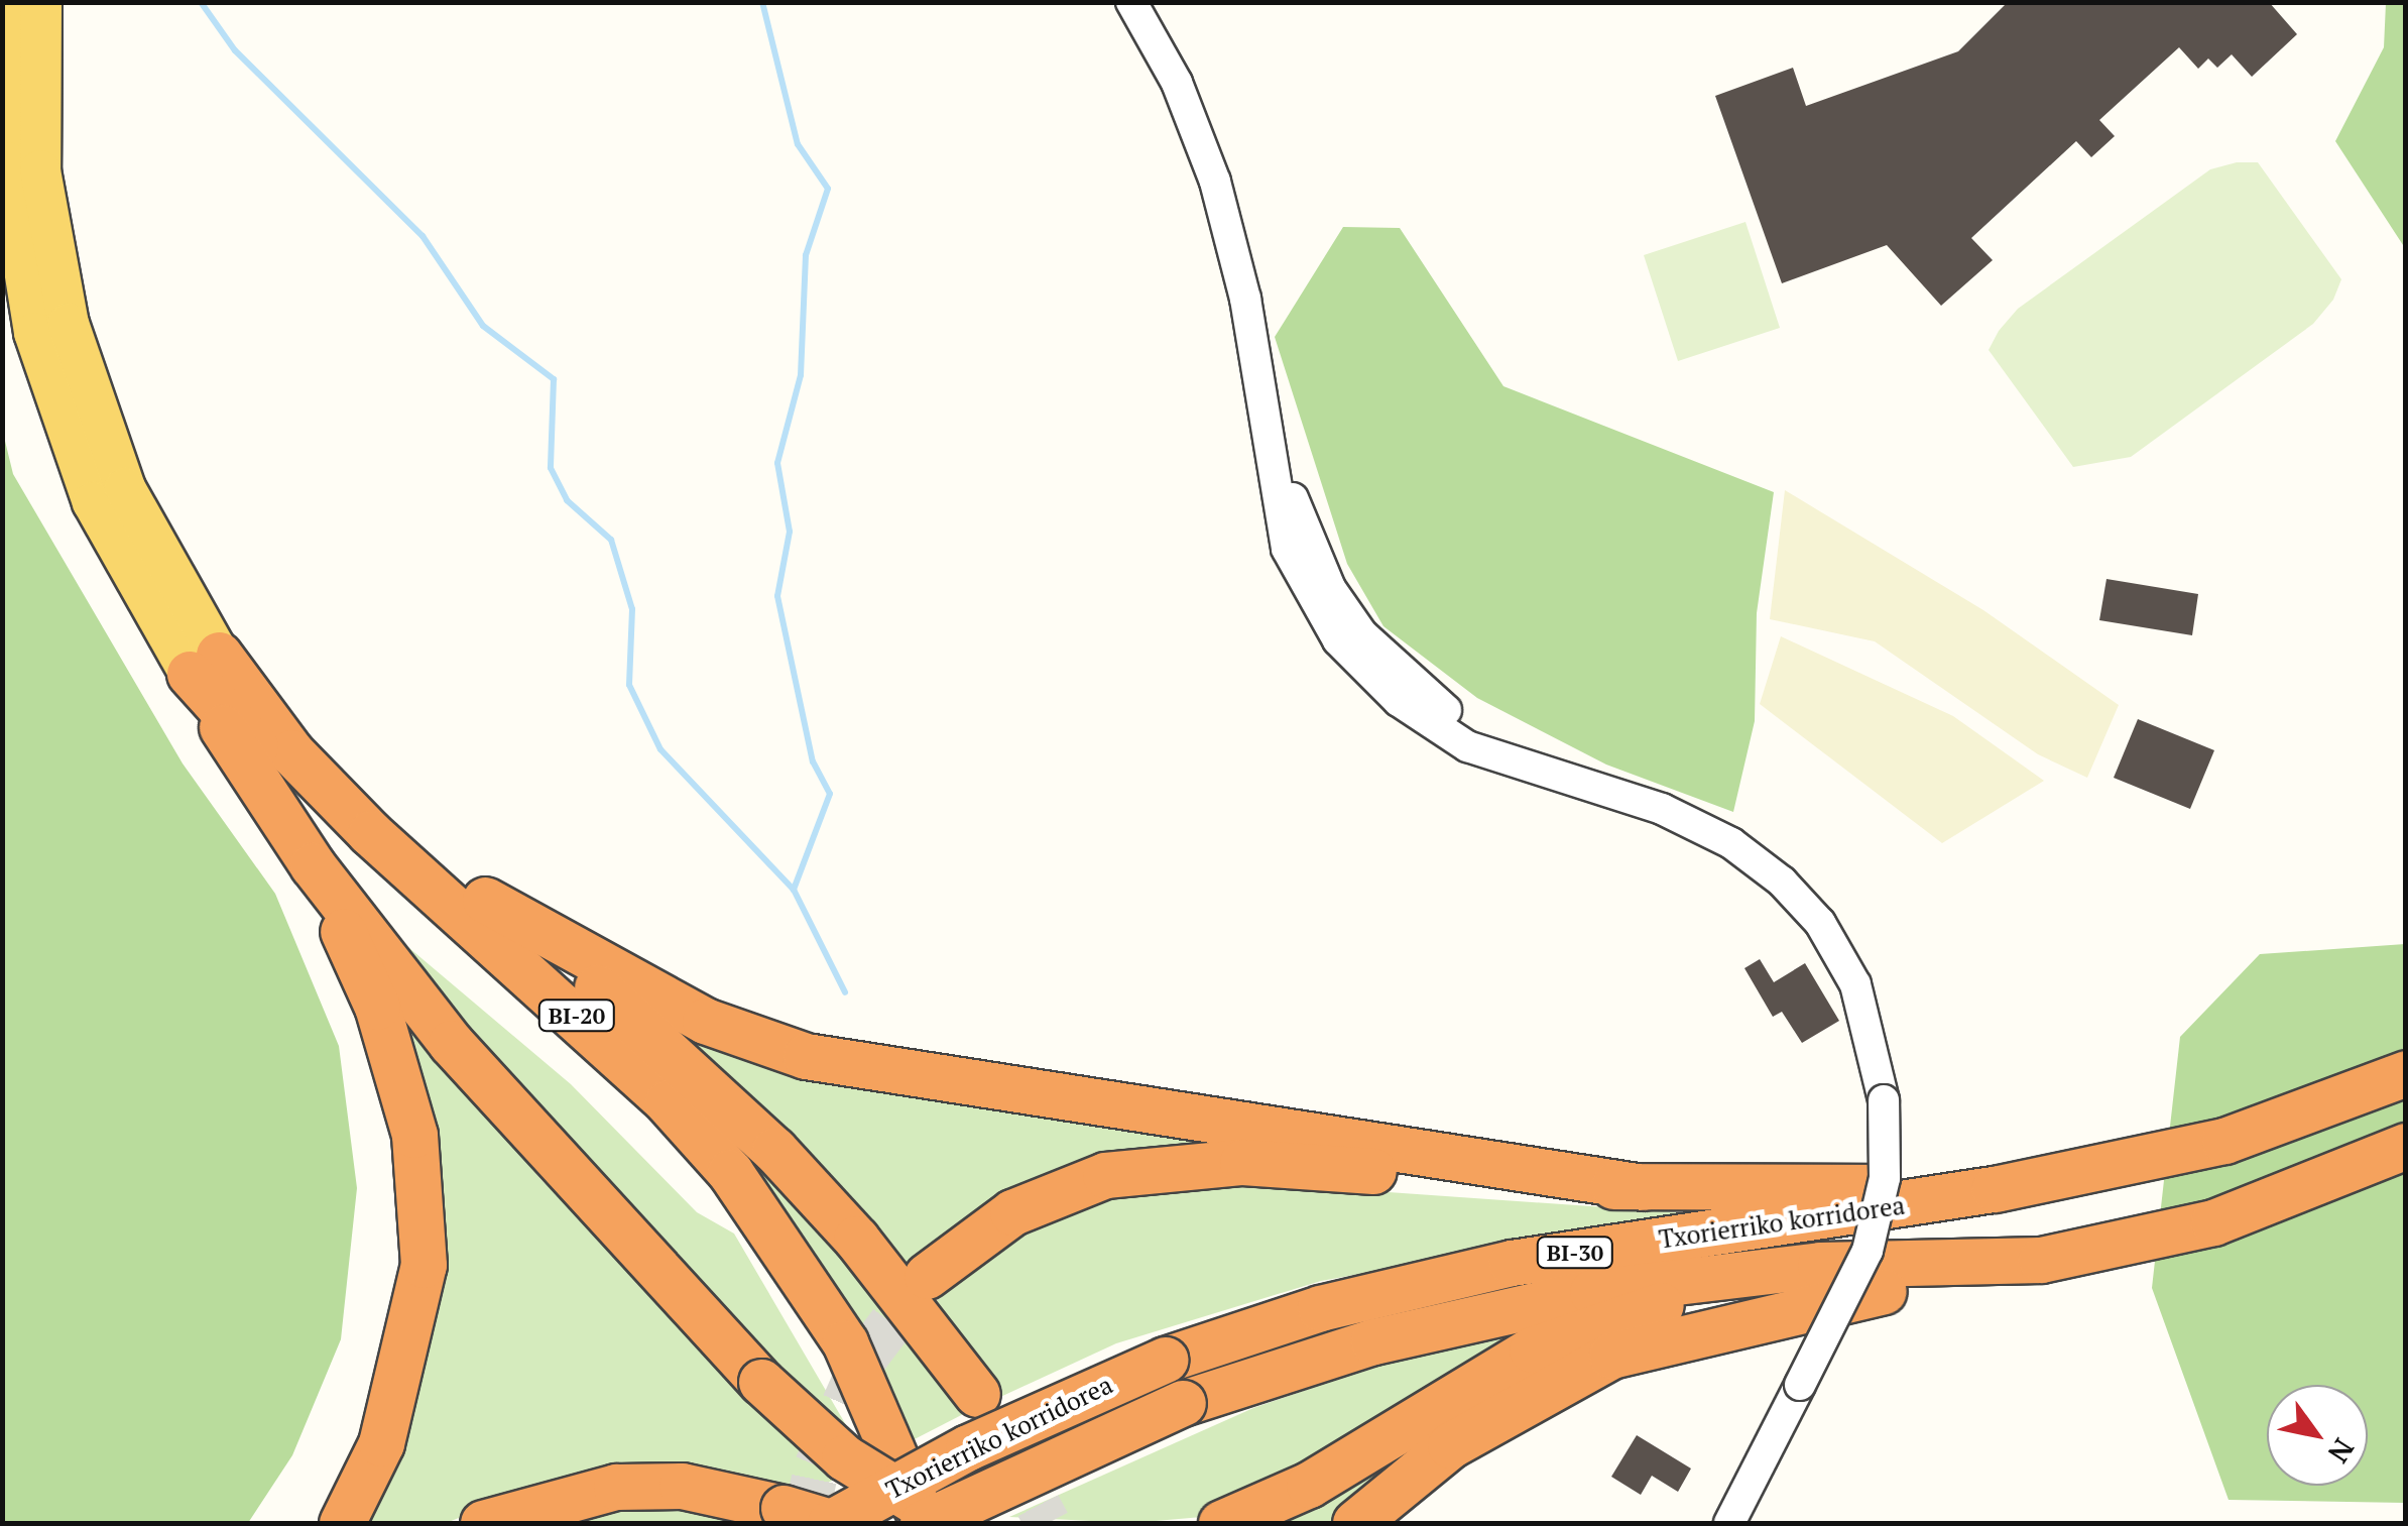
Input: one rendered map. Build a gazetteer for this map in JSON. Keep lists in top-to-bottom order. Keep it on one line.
{"streets":{"highway":["BI-20","Txorierriko korridorea","BI-30"]},"crossings":[["BI-20","Txorierriko korridorea"]],"north":"bottom right"}
